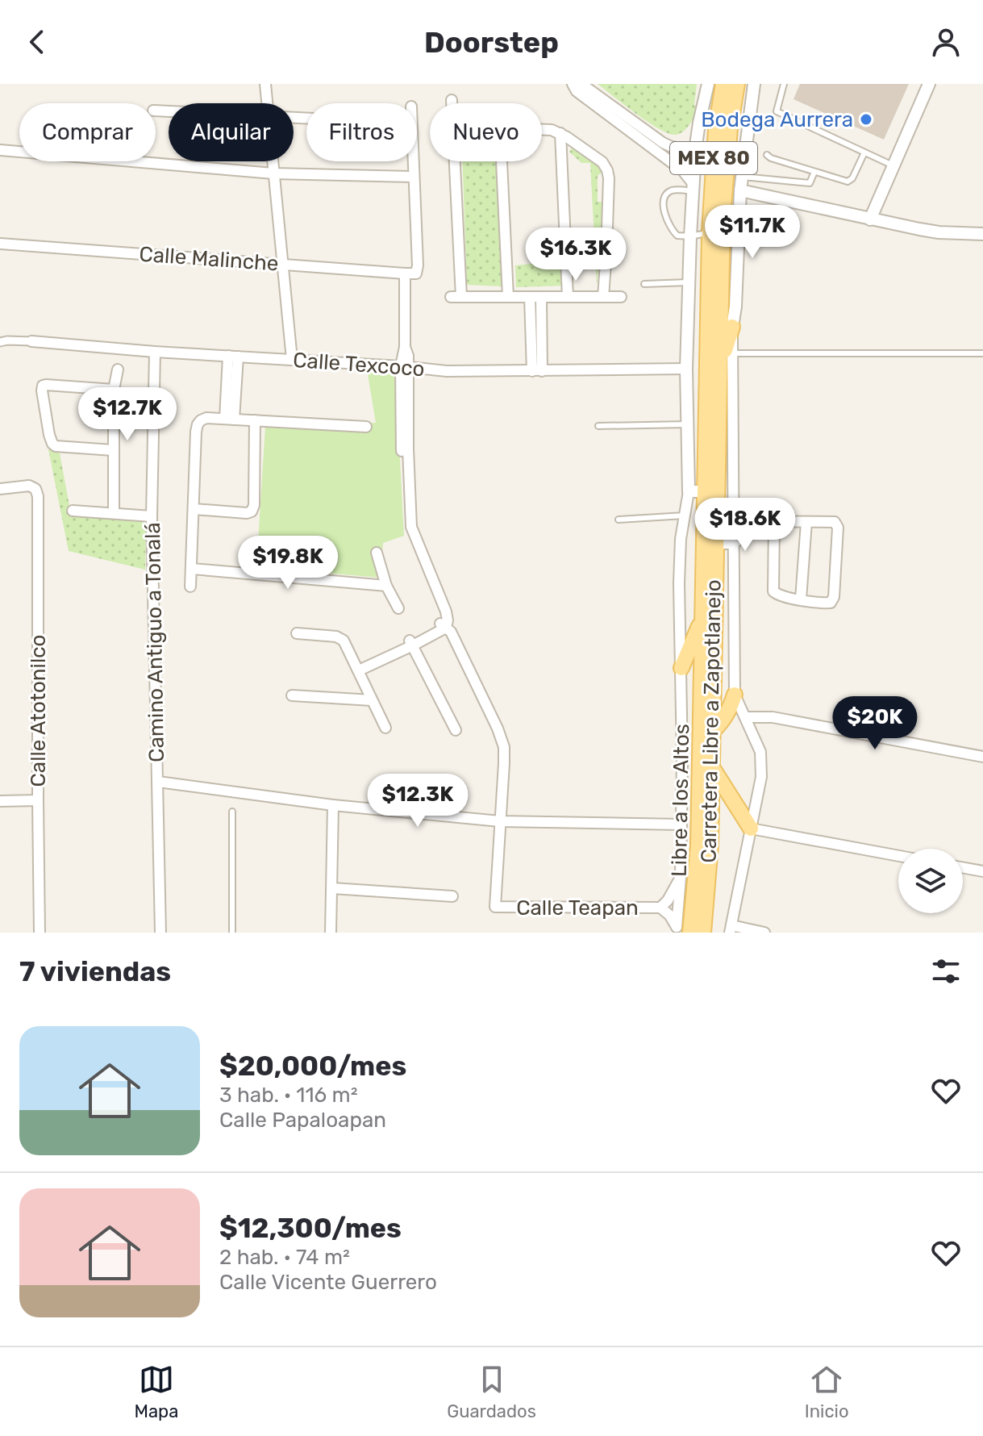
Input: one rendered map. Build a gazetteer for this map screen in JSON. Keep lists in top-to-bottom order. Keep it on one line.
{"streets":{"main road":["MEX 80","Carretera Libre a Zapotlanejo"],"street":["Calle Malinche","Calle Texcoco","Camino Antiguo a Tonalá","Calle Atotonilco","Libre a los Altos","Calle Teapan"]},"crossings":[["Calle Texcoco","Camino Antiguo a Tonalá"],["Carretera Libre a Zapotlanejo","Libre a los Altos"],["Carretera Libre a Zapotlanejo","Calle Teapan"],["Libre a los Altos","Calle Teapan"]],"places":["Bodega Aurrera"],"page":{"header":"Doorstep","chip":["Comprar","Alquilar","Filtros","Nuevo"],"price":["$11.7K","$16.3K","$12.7K","$18.6K","$19.8K","$20K","$12.3K"],"heading":"7 viviendas","list":[{"name":"$20,000/mes","note":"3 hab. · 116 m² · Calle Papaloapan"},{"name":"$12,300/mes","note":"2 hab. · 74 m² · Calle Vicente Guerrero"}],"tabs":["Mapa","Guardados","Inicio"]}}
